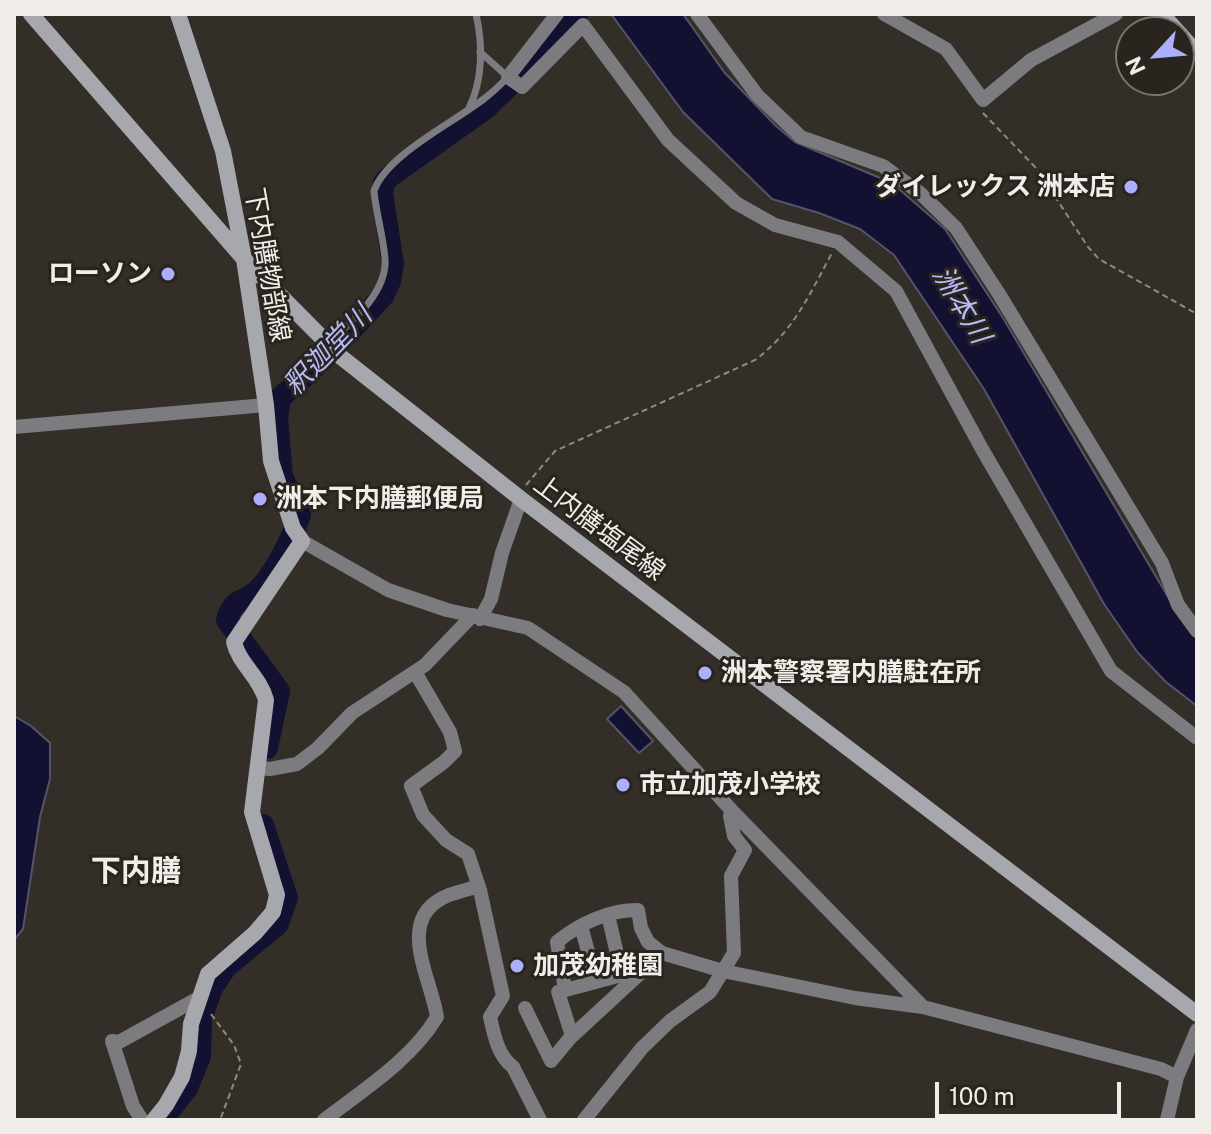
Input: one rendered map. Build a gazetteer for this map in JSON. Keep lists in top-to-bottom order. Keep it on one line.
{"streets":{"main road":["下内膳物部線","上内膳塩尾線"]},"crossings":[["下内膳物部線","上内膳塩尾線"]],"districts":["下内膳"],"water":["洲本川","釈迦堂川"],"places":["ダイレックス 洲本店","ローソン","洲本下内膳郵便局","洲本警察署内膳駐在所","市立加茂小学校","加茂幼稚園"],"scale_bar":"100 m","north":"bottom left"}
